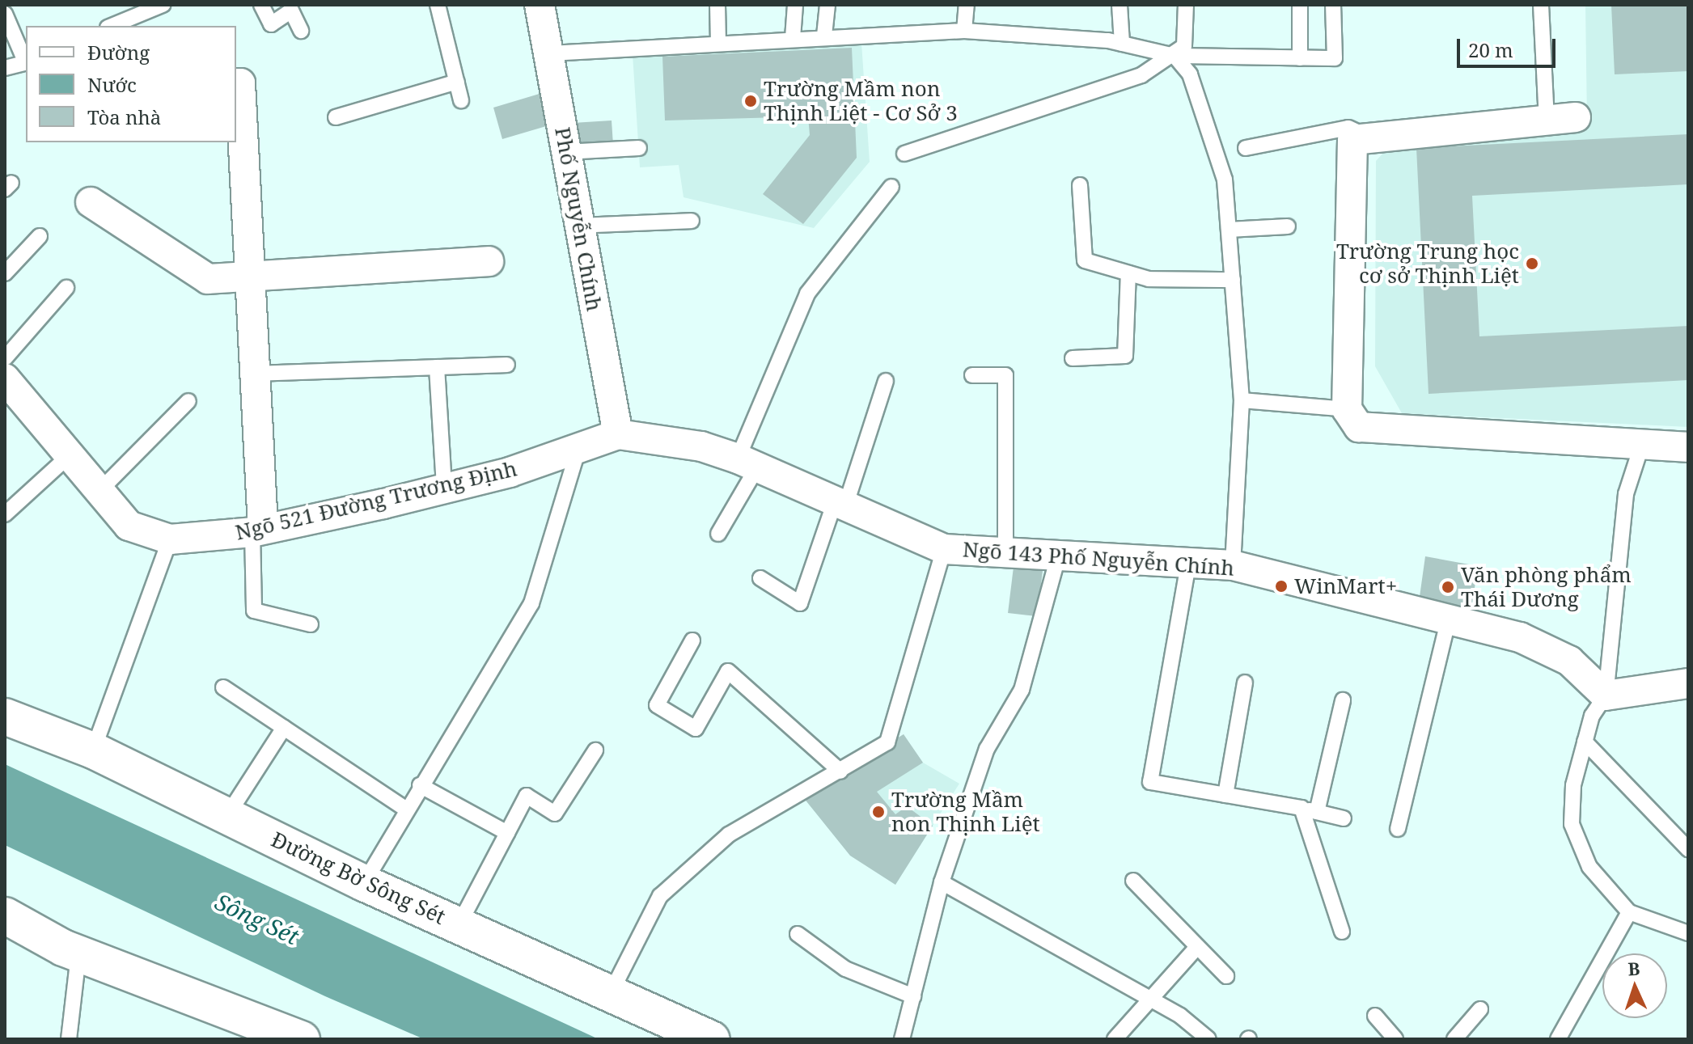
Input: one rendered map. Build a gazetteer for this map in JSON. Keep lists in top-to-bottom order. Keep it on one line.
{"streets":{"street":["Phố Nguyễn Chính","Ngõ 521 Đường Trương Định","Ngõ 143 Phố Nguyễn Chính","Đường Bờ Sông Sét"]},"crossings":[["Phố Nguyễn Chính","Ngõ 521 Đường Trương Định"],["Phố Nguyễn Chính","Ngõ 143 Phố Nguyễn Chính"],["Ngõ 521 Đường Trương Định","Ngõ 143 Phố Nguyễn Chính"]],"water":["Sông Sét"],"places":["Trường Mầm non Thịnh Liệt - Cơ Sở 3","Trường Trung học cơ sở Thịnh Liệt","WinMart+","Văn phòng phẩm Thái Dương","Trường Mầm non Thịnh Liệt"],"legend":["Đường","Nước","Tòa nhà"],"scale_bar":"20 m","north":"top"}
